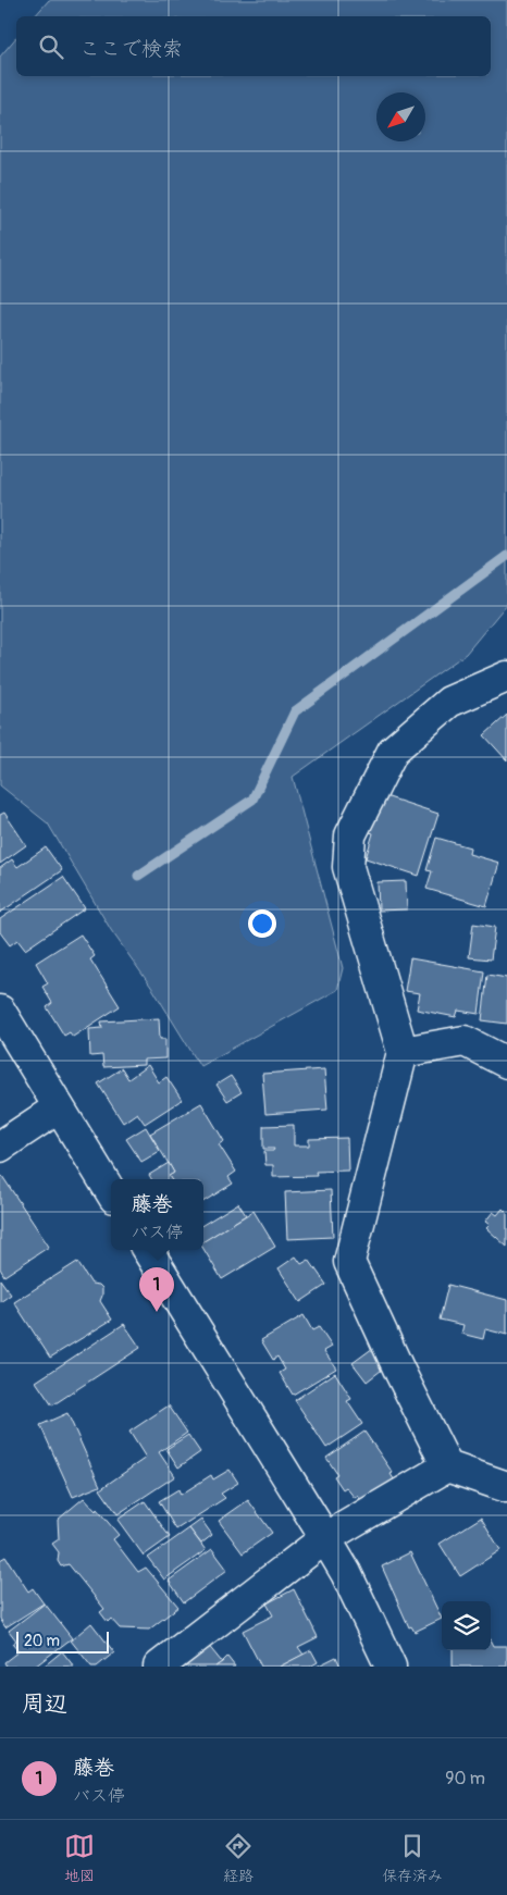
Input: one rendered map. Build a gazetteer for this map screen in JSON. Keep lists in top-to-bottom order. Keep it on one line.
{"scale_bar":"20 m","north":"bottom left","page":{"search":"ここで検索","popup":["藤巻","バス停"],"pins":"1","scale":"20 m","heading":"周辺","list":[{"mark":"1","name":"藤巻","note":"バス停","value":"90 m"}],"nav":["地図","経路","保存済み"]}}
